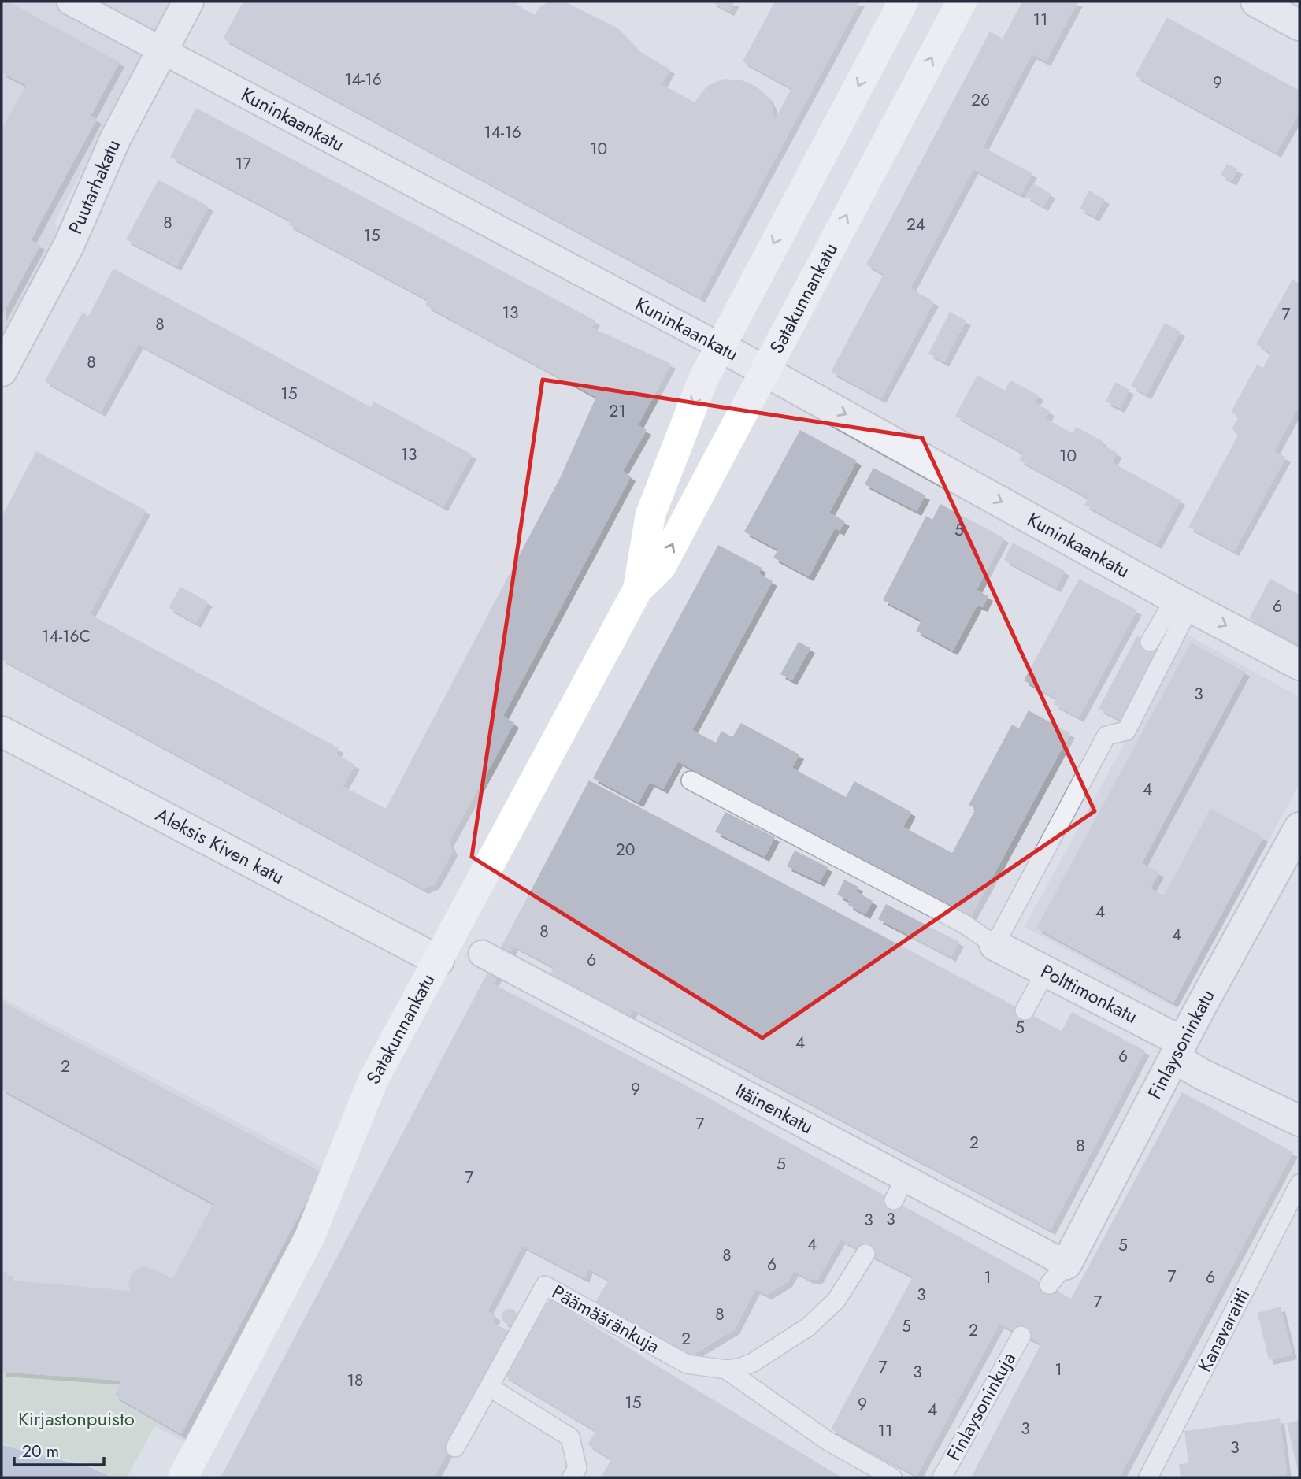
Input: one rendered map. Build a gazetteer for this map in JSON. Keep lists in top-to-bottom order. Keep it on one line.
{"streets":{"main road":["Satakunnankatu"],"street":["Kuninkaankatu","Puutarhakatu","Aleksis Kiven katu","Polttimonkatu","Finlaysoninkatu","Itäinenkatu"],"lane":["Päämääränkuja","Kanavaraitti","Finlaysoninkuja"]},"crossings":[["Kuninkaankatu","Puutarhakatu"],["Kuninkaankatu","Satakunnankatu"],["Satakunnankatu","Aleksis Kiven katu"],["Polttimonkatu","Finlaysoninkatu"],["Finlaysoninkatu","Itäinenkatu"]],"one_way":["Kuninkaankatu"],"parks":["Kirjastonpuisto"],"house_numbers":["11","14-16","9","26","14-16","10","17","8","24","15","13","7","8","8","15","21","13","10","5","6","14-16C","3","4","20","4","8","4","6","5","4","6","2","9","7","2","8","5","7","3","3","4","5","8","6","7","1","6","3","7","8","5","2","2","7","1","3","18","15","9","4","3","11","3"],"scale_bar":"20 m"}
